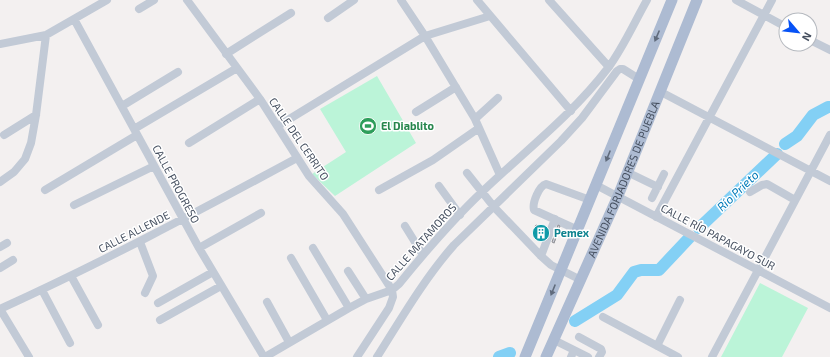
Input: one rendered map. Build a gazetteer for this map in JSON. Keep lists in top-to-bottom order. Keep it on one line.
{"streets":{"main road":["AVENIDA FORJADORES DE PUEBLA"],"street":["CALLE DEL CERRITO","CALLE PROGRESO","CALLE ALLENDE","CALLE RÍO PAPAGAYO SUR","CALLE MATAMOROS"]},"crossings":[["CALLE DEL CERRITO","CALLE ALLENDE"],["CALLE DEL CERRITO","CALLE MATAMOROS"],["AVENIDA FORJADORES DE PUEBLA","CALLE RÍO PAPAGAYO SUR"],["CALLE PROGRESO","CALLE ALLENDE"],["CALLE PROGRESO","CALLE MATAMOROS"]],"water":["Río Prieto"],"places":{"sports":["El Diablito"],"building":["Pemex"]},"north":"bottom right"}
